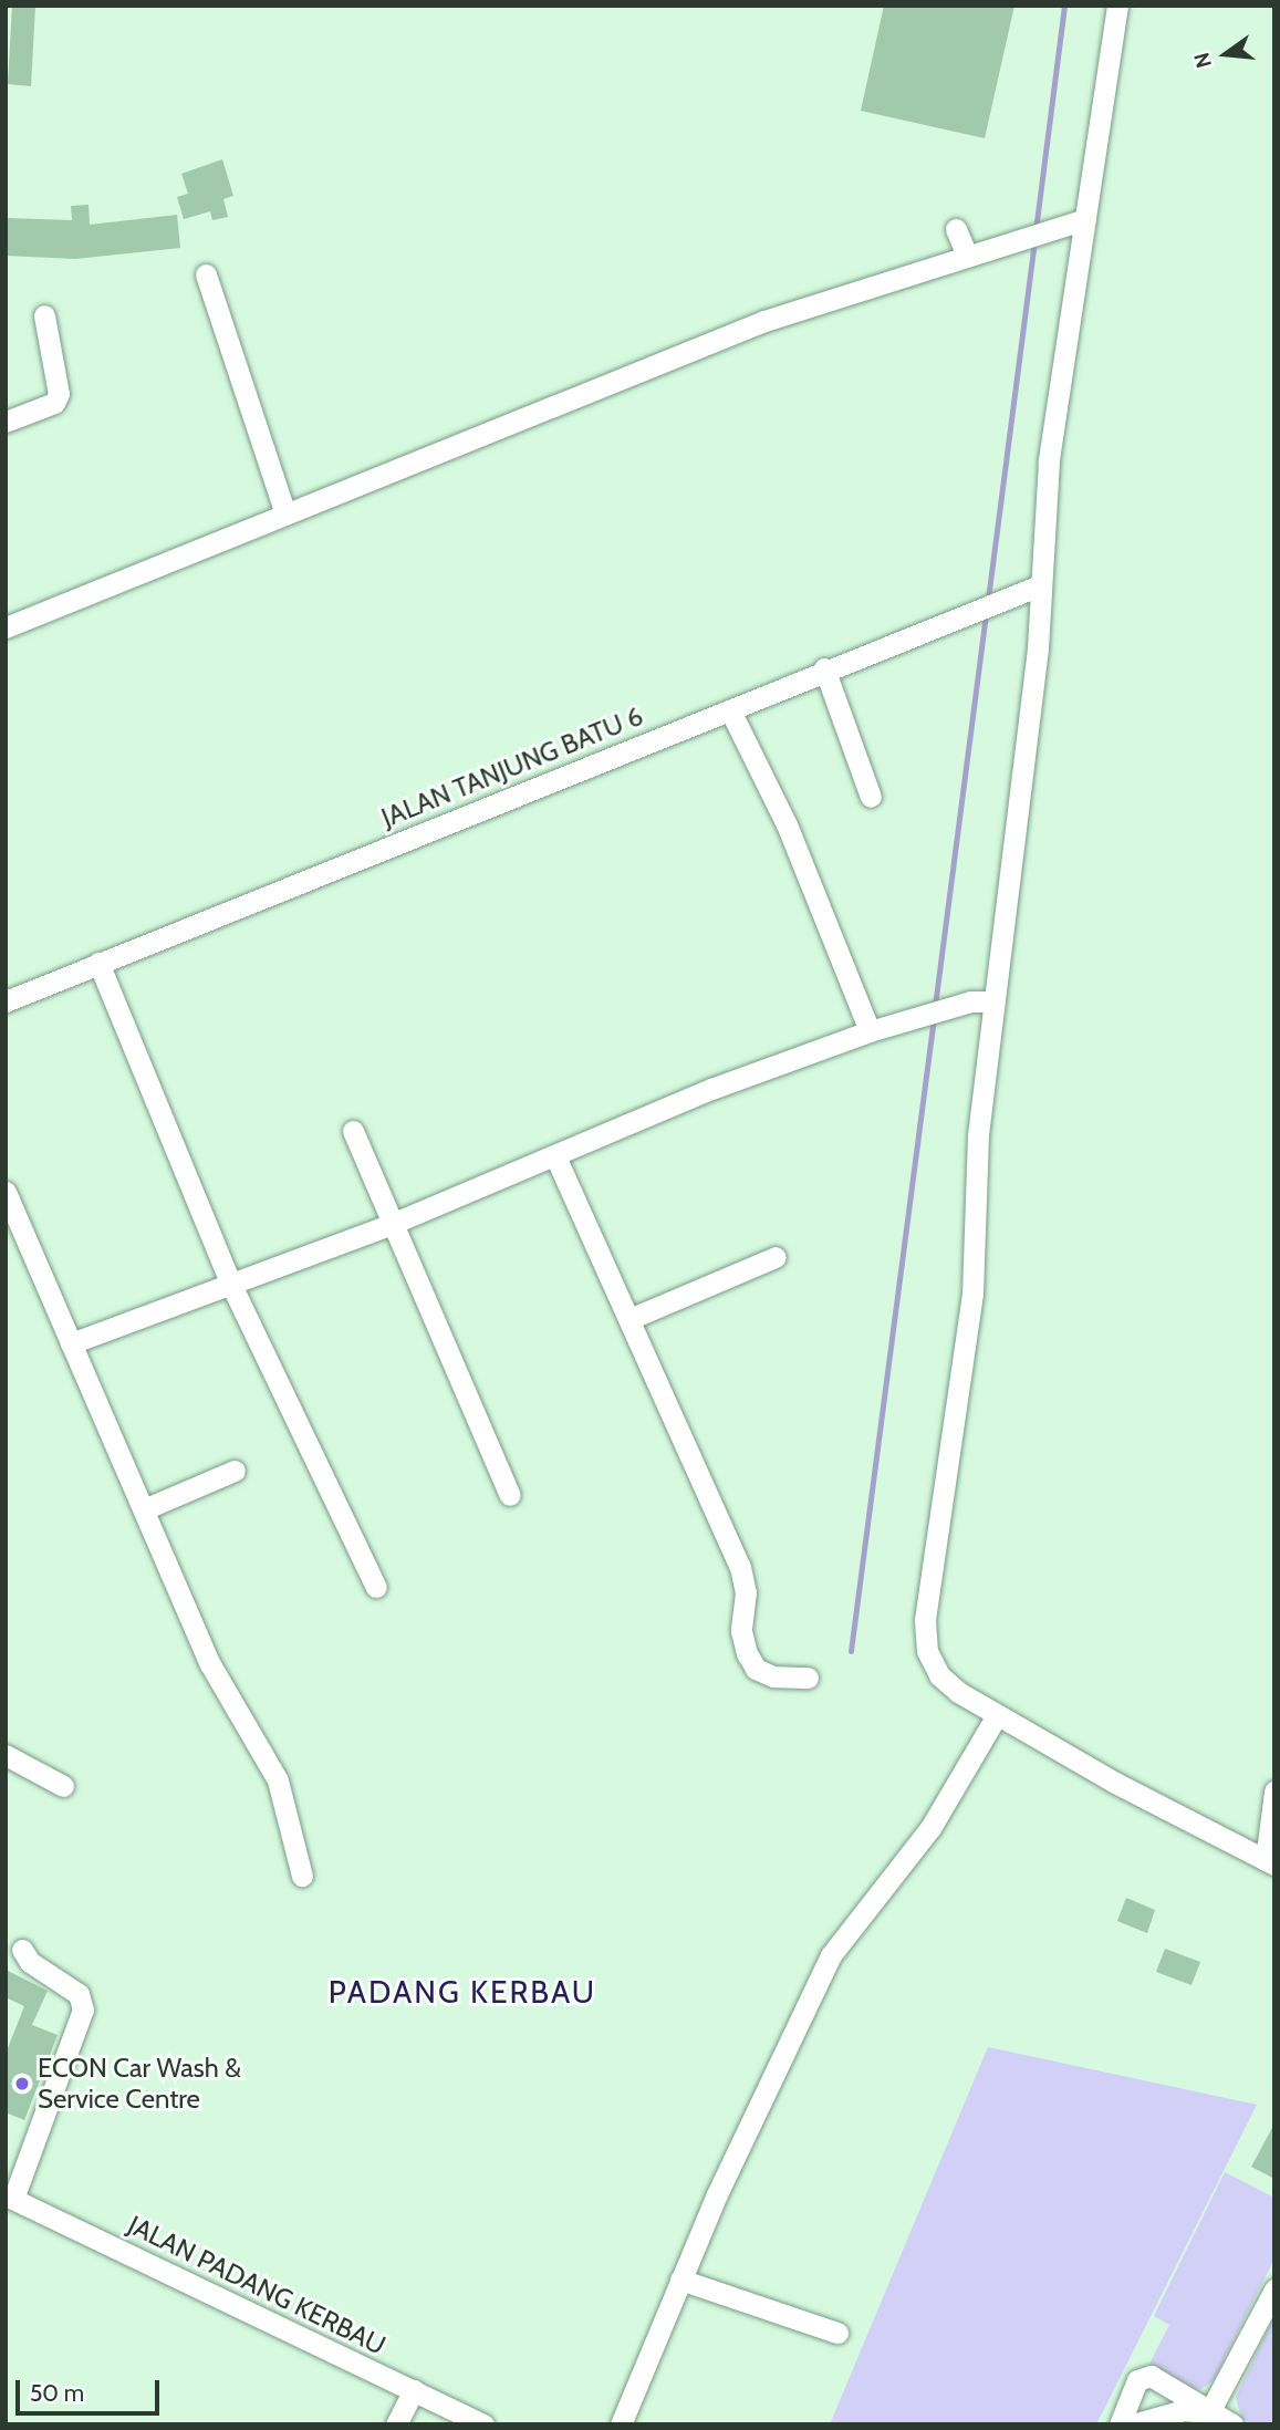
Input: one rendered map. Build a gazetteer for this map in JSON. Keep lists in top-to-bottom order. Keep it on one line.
{"streets":{"street":["JALAN TANJUNG BATU 6","JALAN PADANG KERBAU"]},"districts":["PADANG KERBAU"],"places":["ECON Car Wash & Service Centre"],"scale_bar":"50 m","north":"left"}
